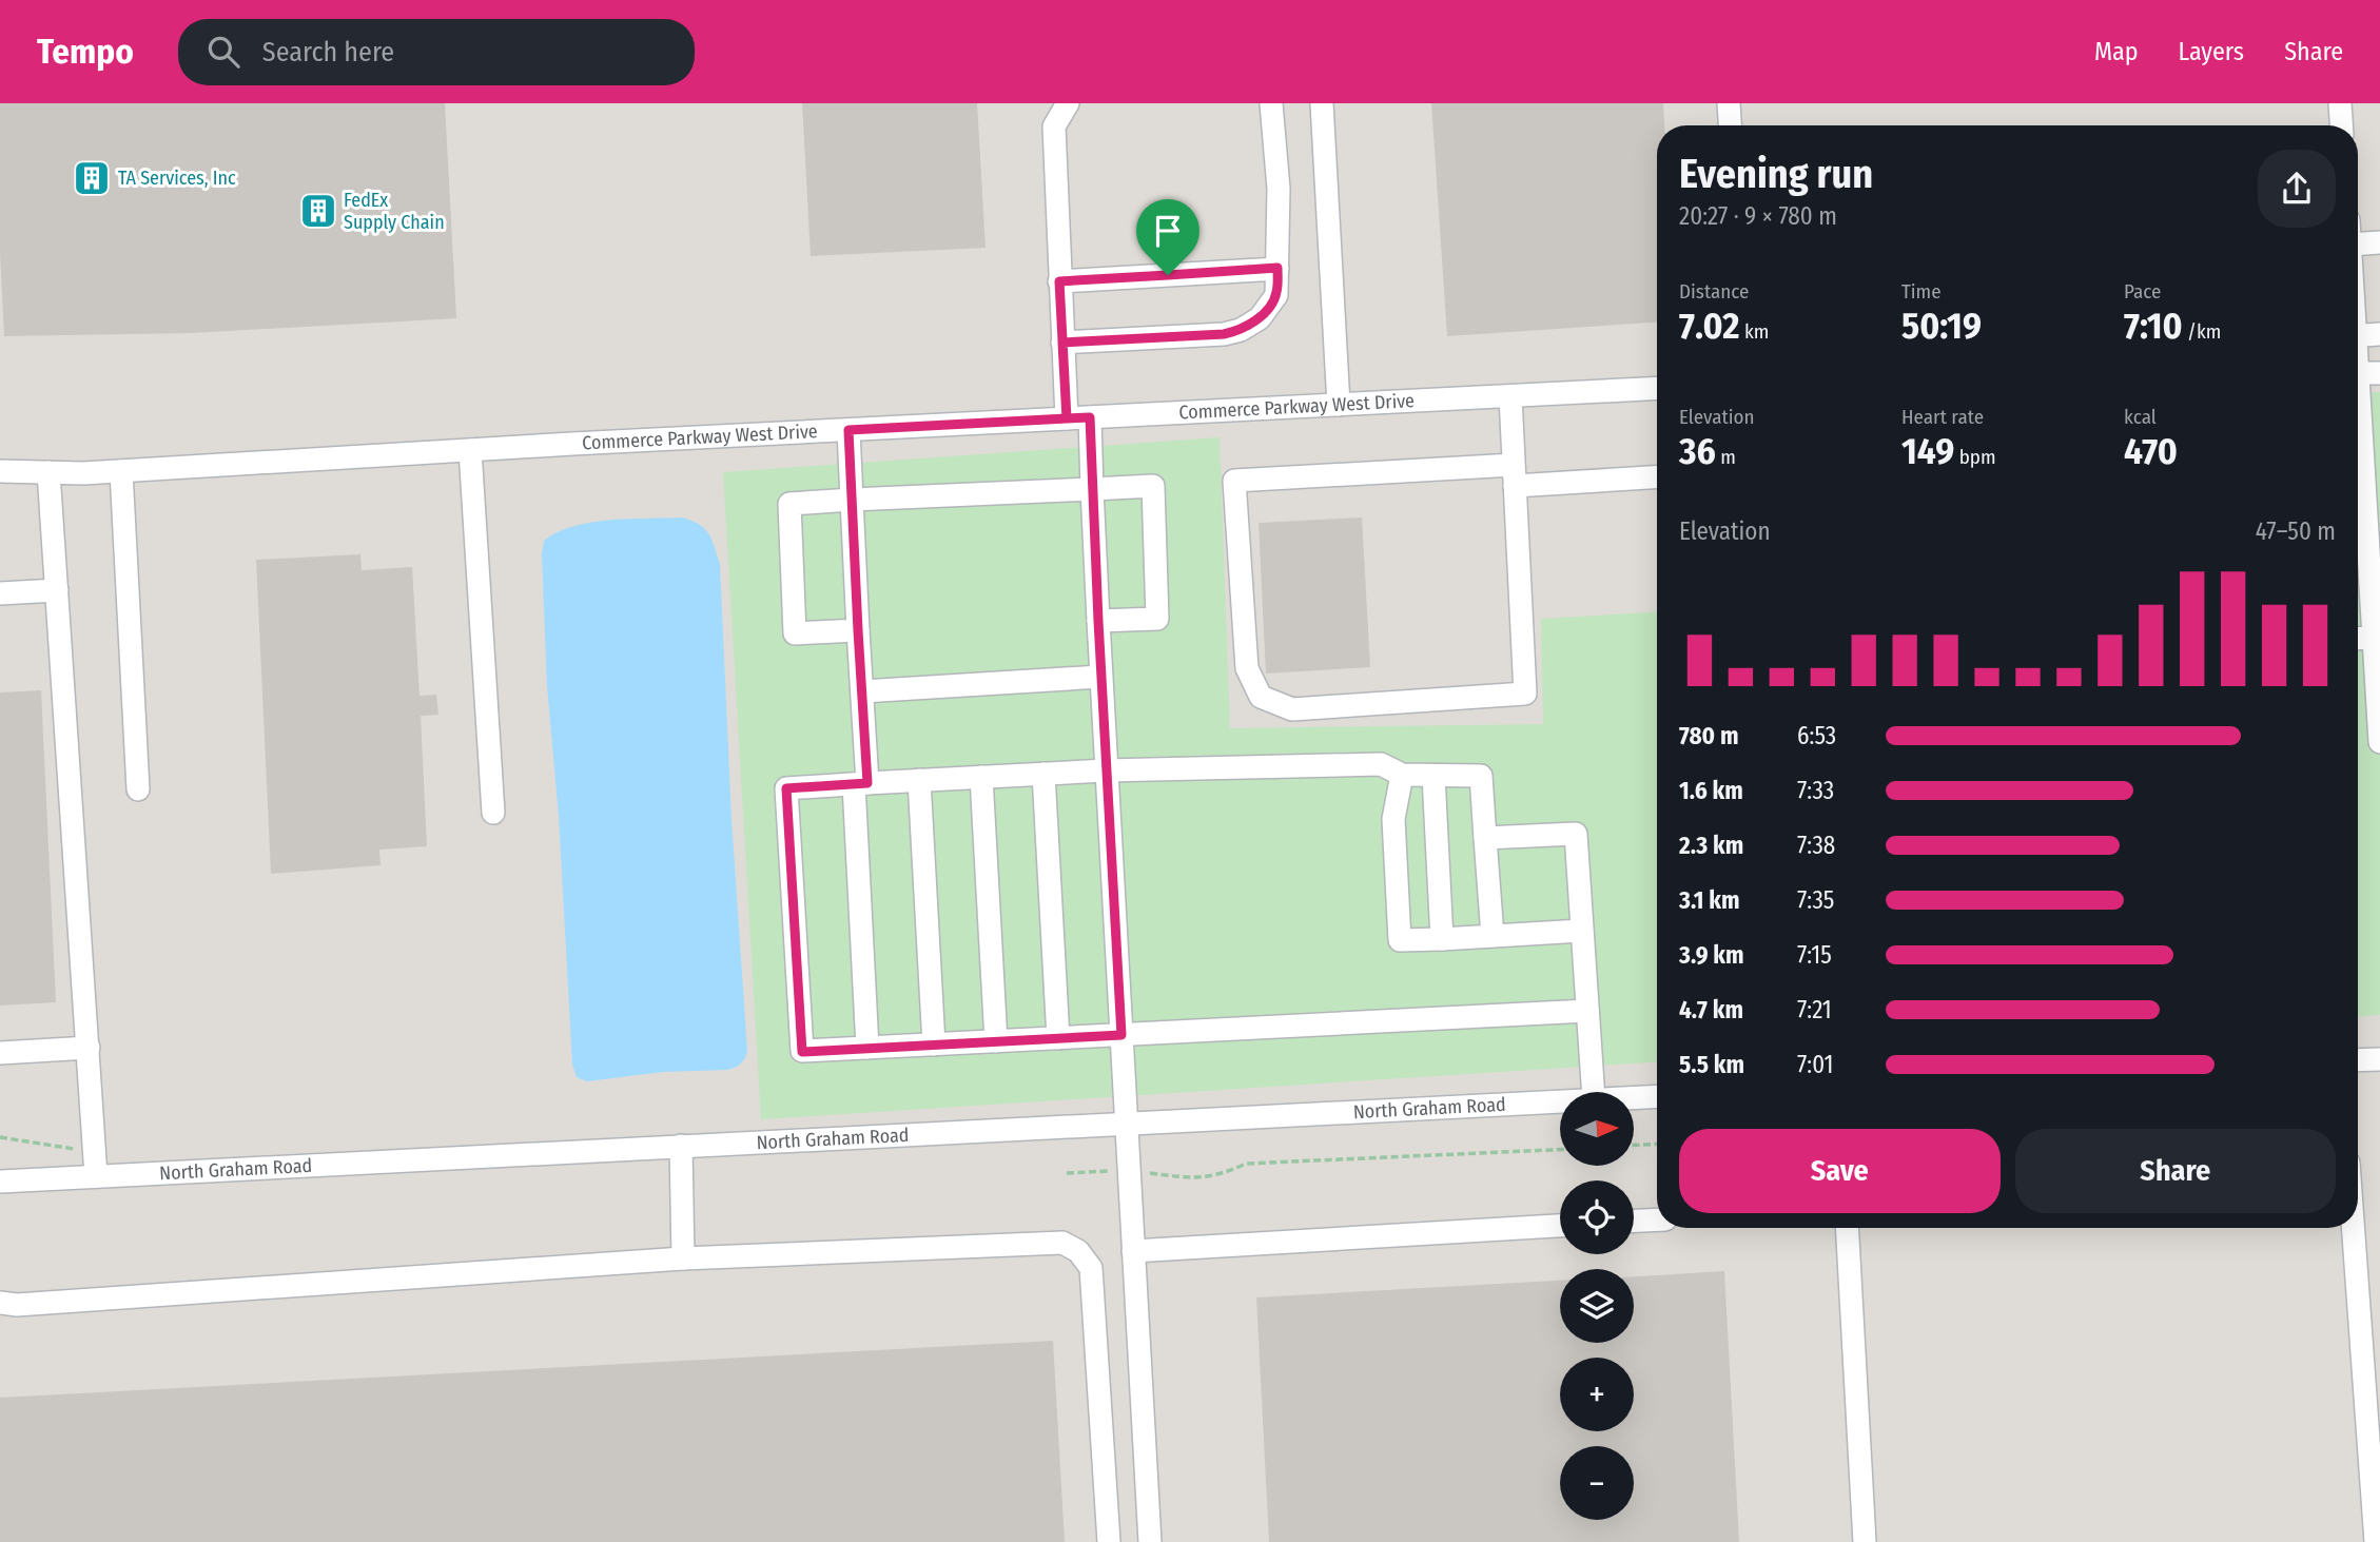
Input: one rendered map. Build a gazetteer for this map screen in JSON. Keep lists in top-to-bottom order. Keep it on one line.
{"streets":{"street":["Commerce Parkway West Drive","North Graham Road"]},"places":{"building":["TA Services, Inc","FedEx Supply Chain"]},"north":"right","page":{"header":"Tempo","search":"Search here","nav":["Map","Layers","Share"],"heading":["Evening run","20:27 · 9 × 780 m"],"stats":[["Distance","7.02 km"],["Time","50:19"],["Pace","7:10 /km"],["Elevation","36 m"],["Heart rate","149 bpm"],["kcal","470"]],"chart":["Elevation","47–50 m"],"list":[{"name":"780 m","note":"6:53"},{"name":"1.6 km","note":"7:33"},{"name":"2.3 km","note":"7:38"},{"name":"3.1 km","note":"7:35"},{"name":"3.9 km","note":"7:15"},{"name":"4.7 km","note":"7:21"},{"name":"5.5 km","note":"7:01"}],"map_buttons":["+","−"],"buttons":["Save","Share"]}}
